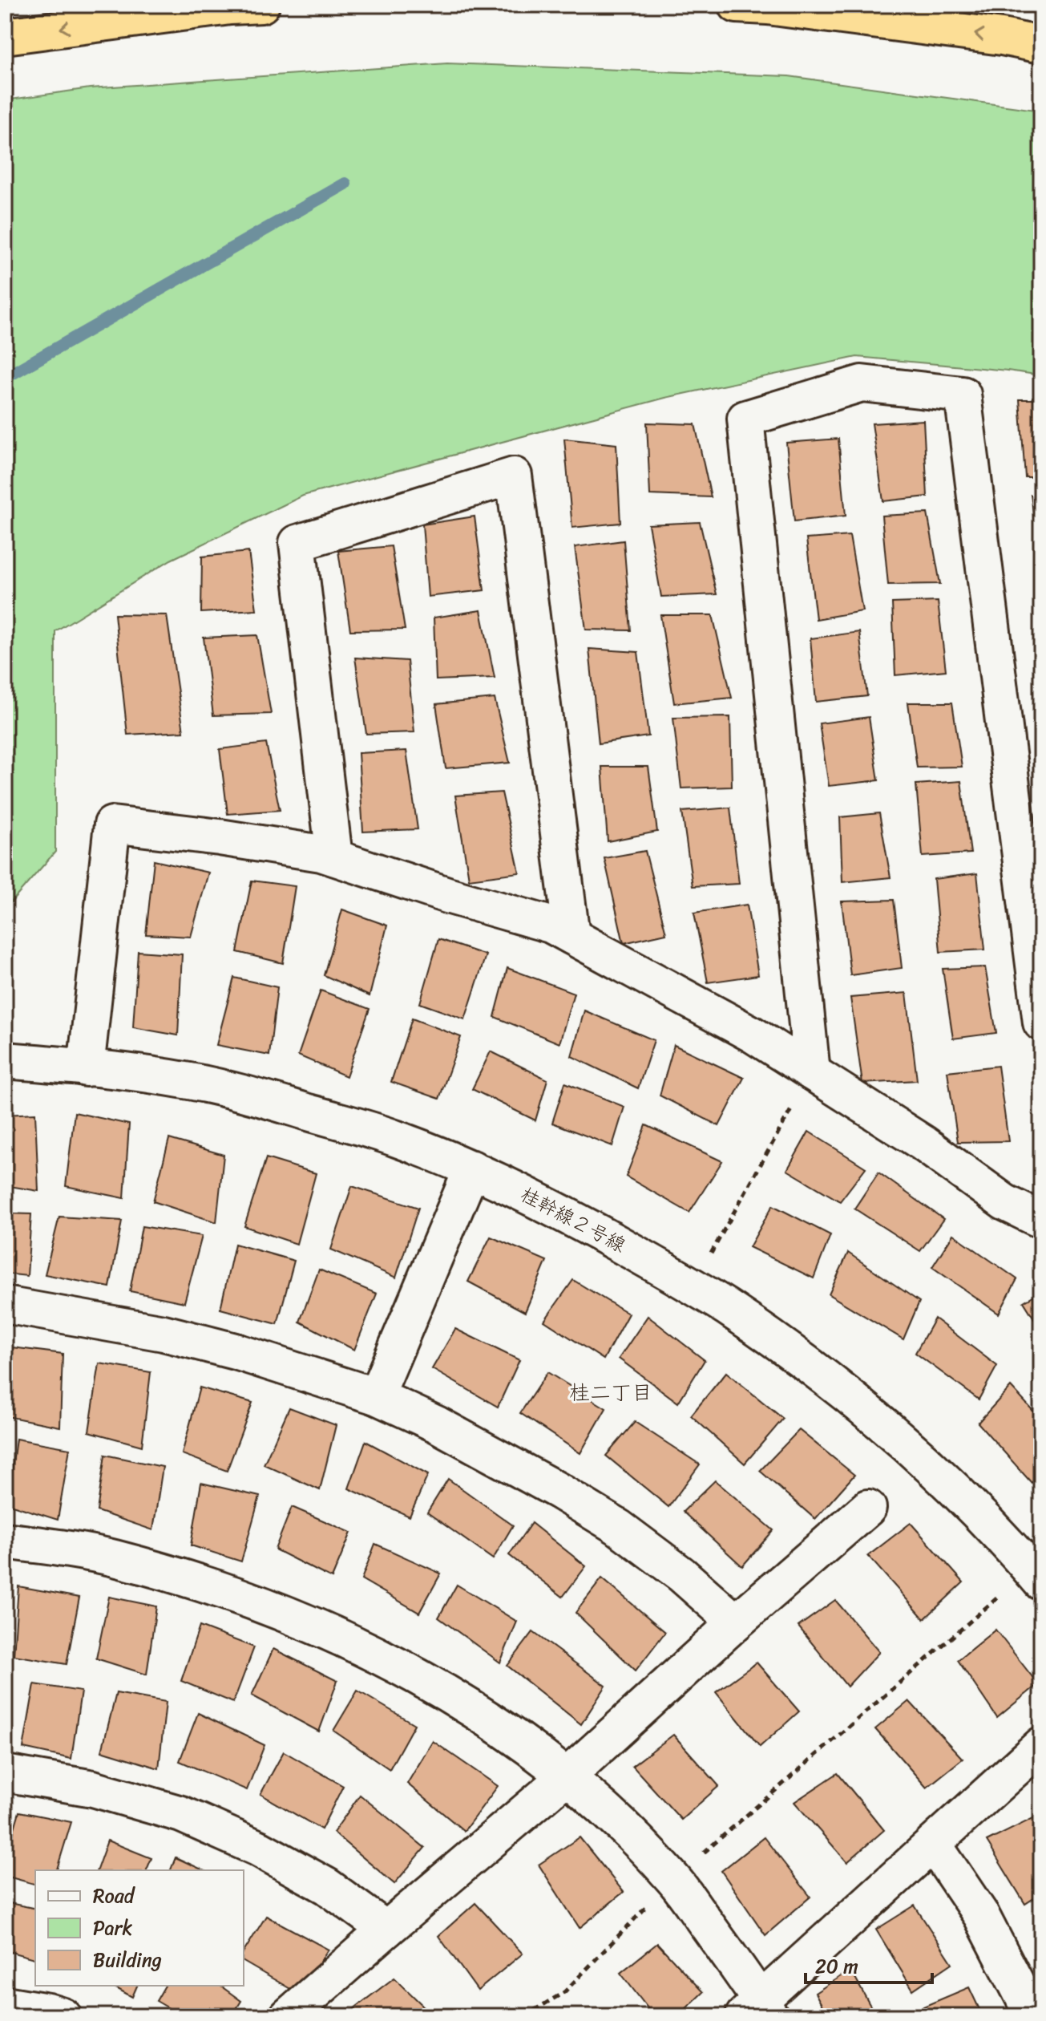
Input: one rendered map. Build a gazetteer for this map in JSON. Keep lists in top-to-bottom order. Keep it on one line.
{"streets":{"street":["桂幹線２号線"]},"districts":["桂二丁目"],"legend":["Road","Park","Building"],"scale_bar":"20 m"}
